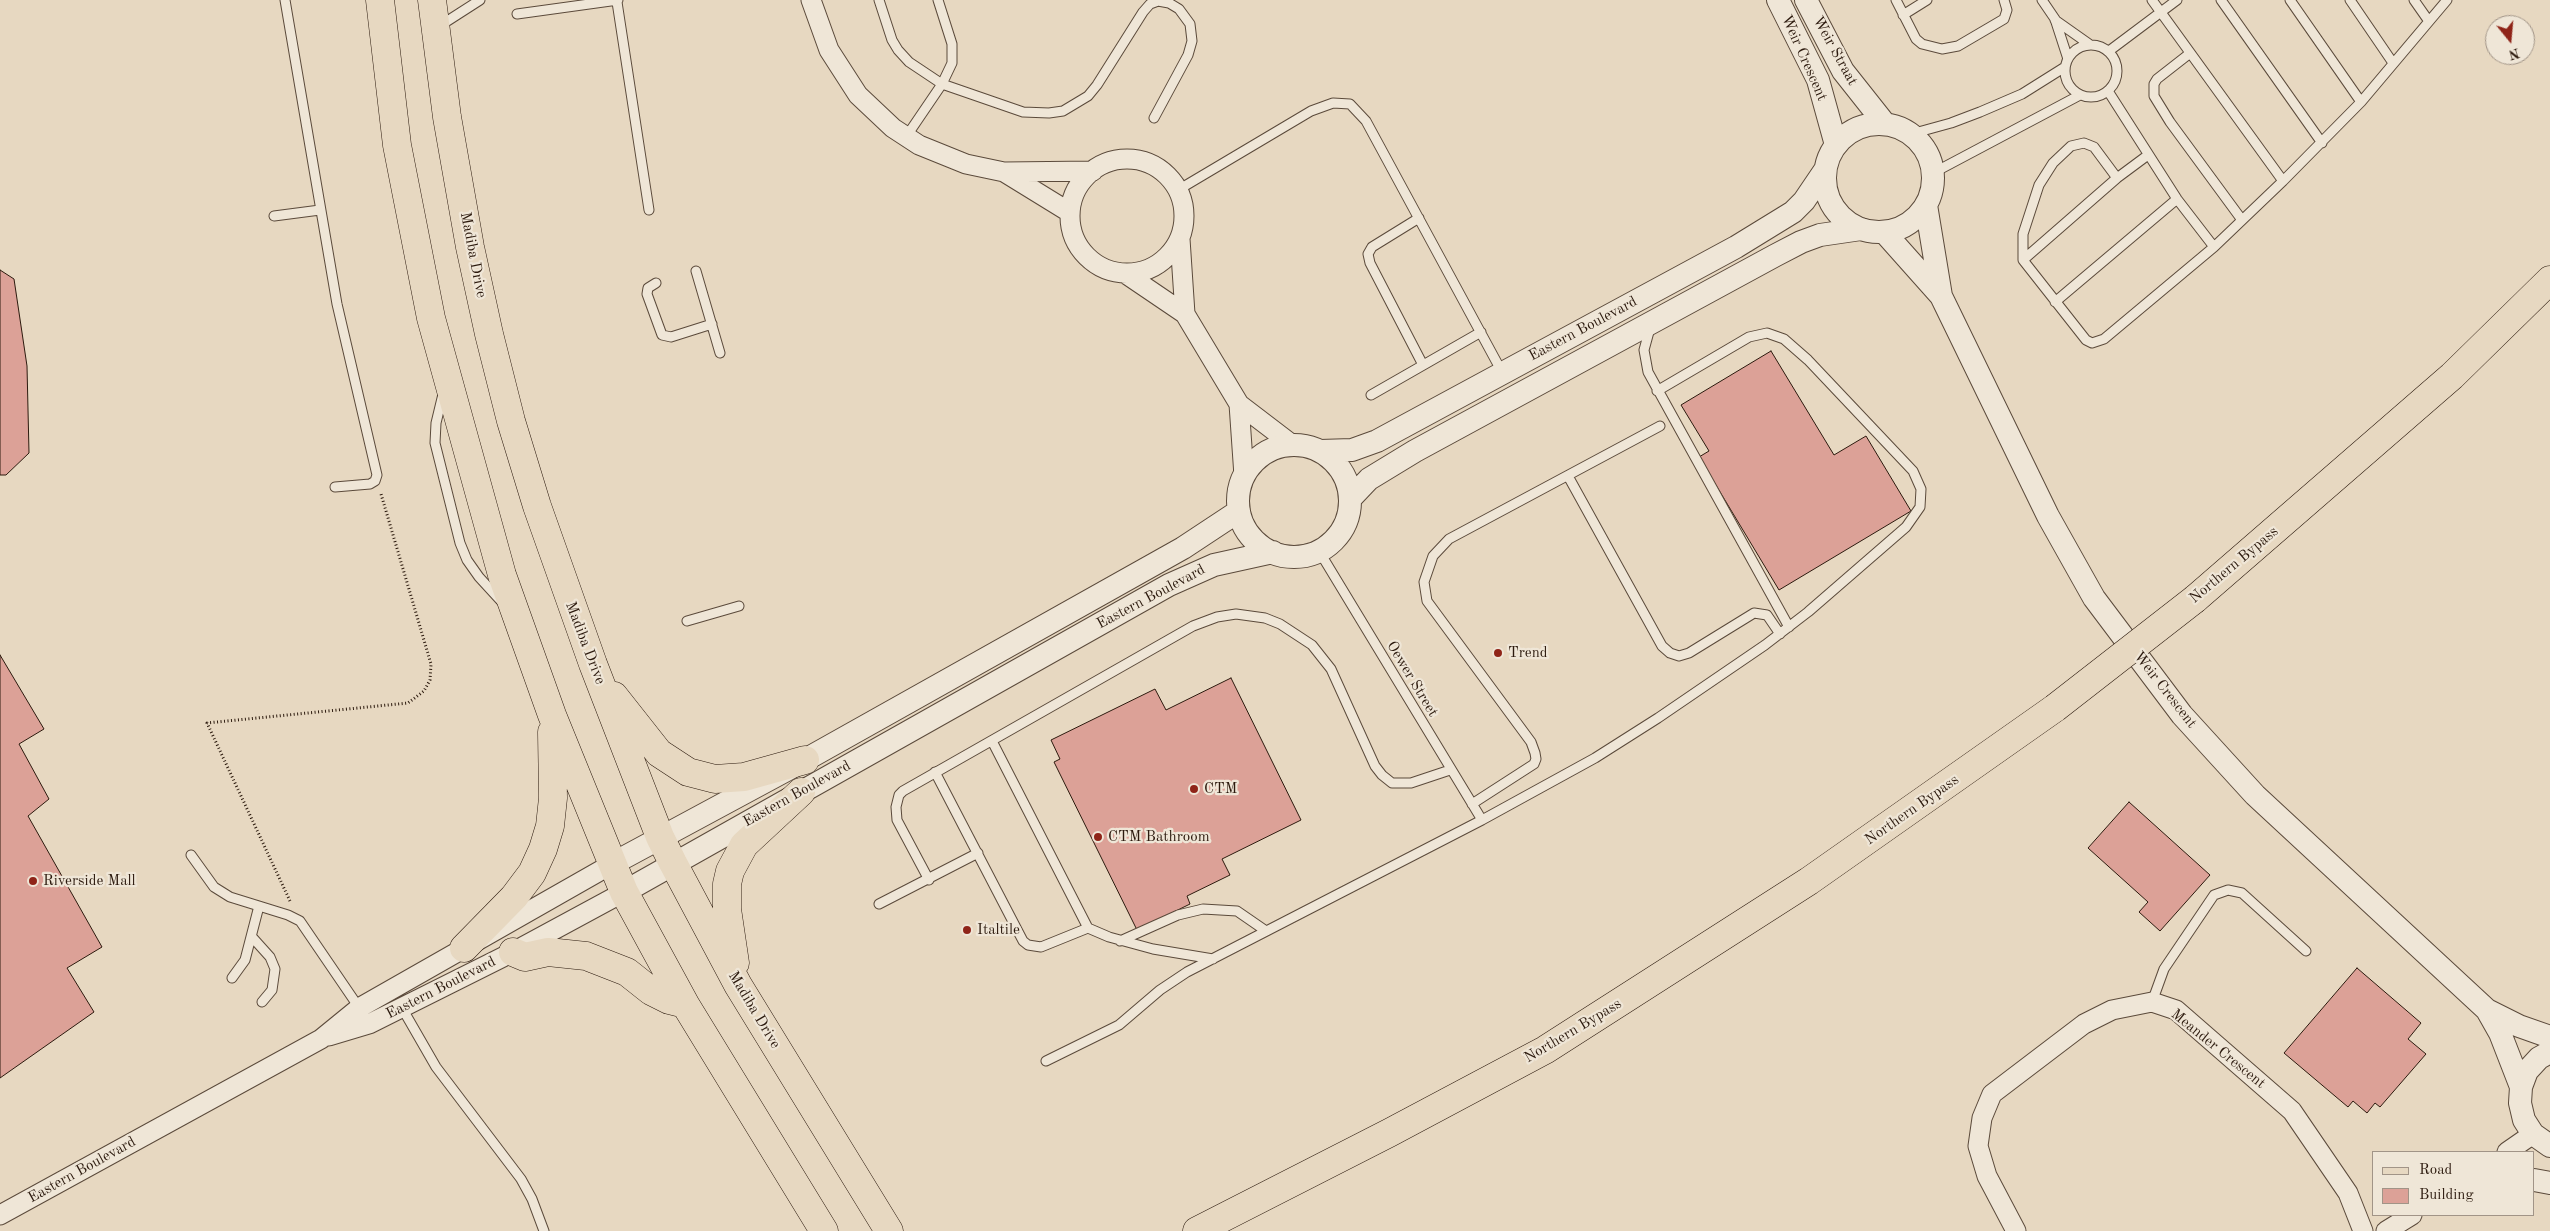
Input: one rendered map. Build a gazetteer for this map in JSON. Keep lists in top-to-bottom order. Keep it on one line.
{"streets":{"main road":["Madiba Drive","Northern Bypass"],"street":["Weir Straat","Weir Crescent","Eastern Boulevard","Meander Crescent"],"lane":["Oewer Street"]},"crossings":[["Weir Straat","Weir Crescent"],["Weir Straat","Eastern Boulevard"],["Weir Crescent","Eastern Boulevard"],["Madiba Drive","Eastern Boulevard"],["Eastern Boulevard","Oewer Street"]],"places":["Trend","CTM","CTM Bathroom","Riverside Mall","Italtile"],"legend":["Road","Building"],"north":"bottom"}
